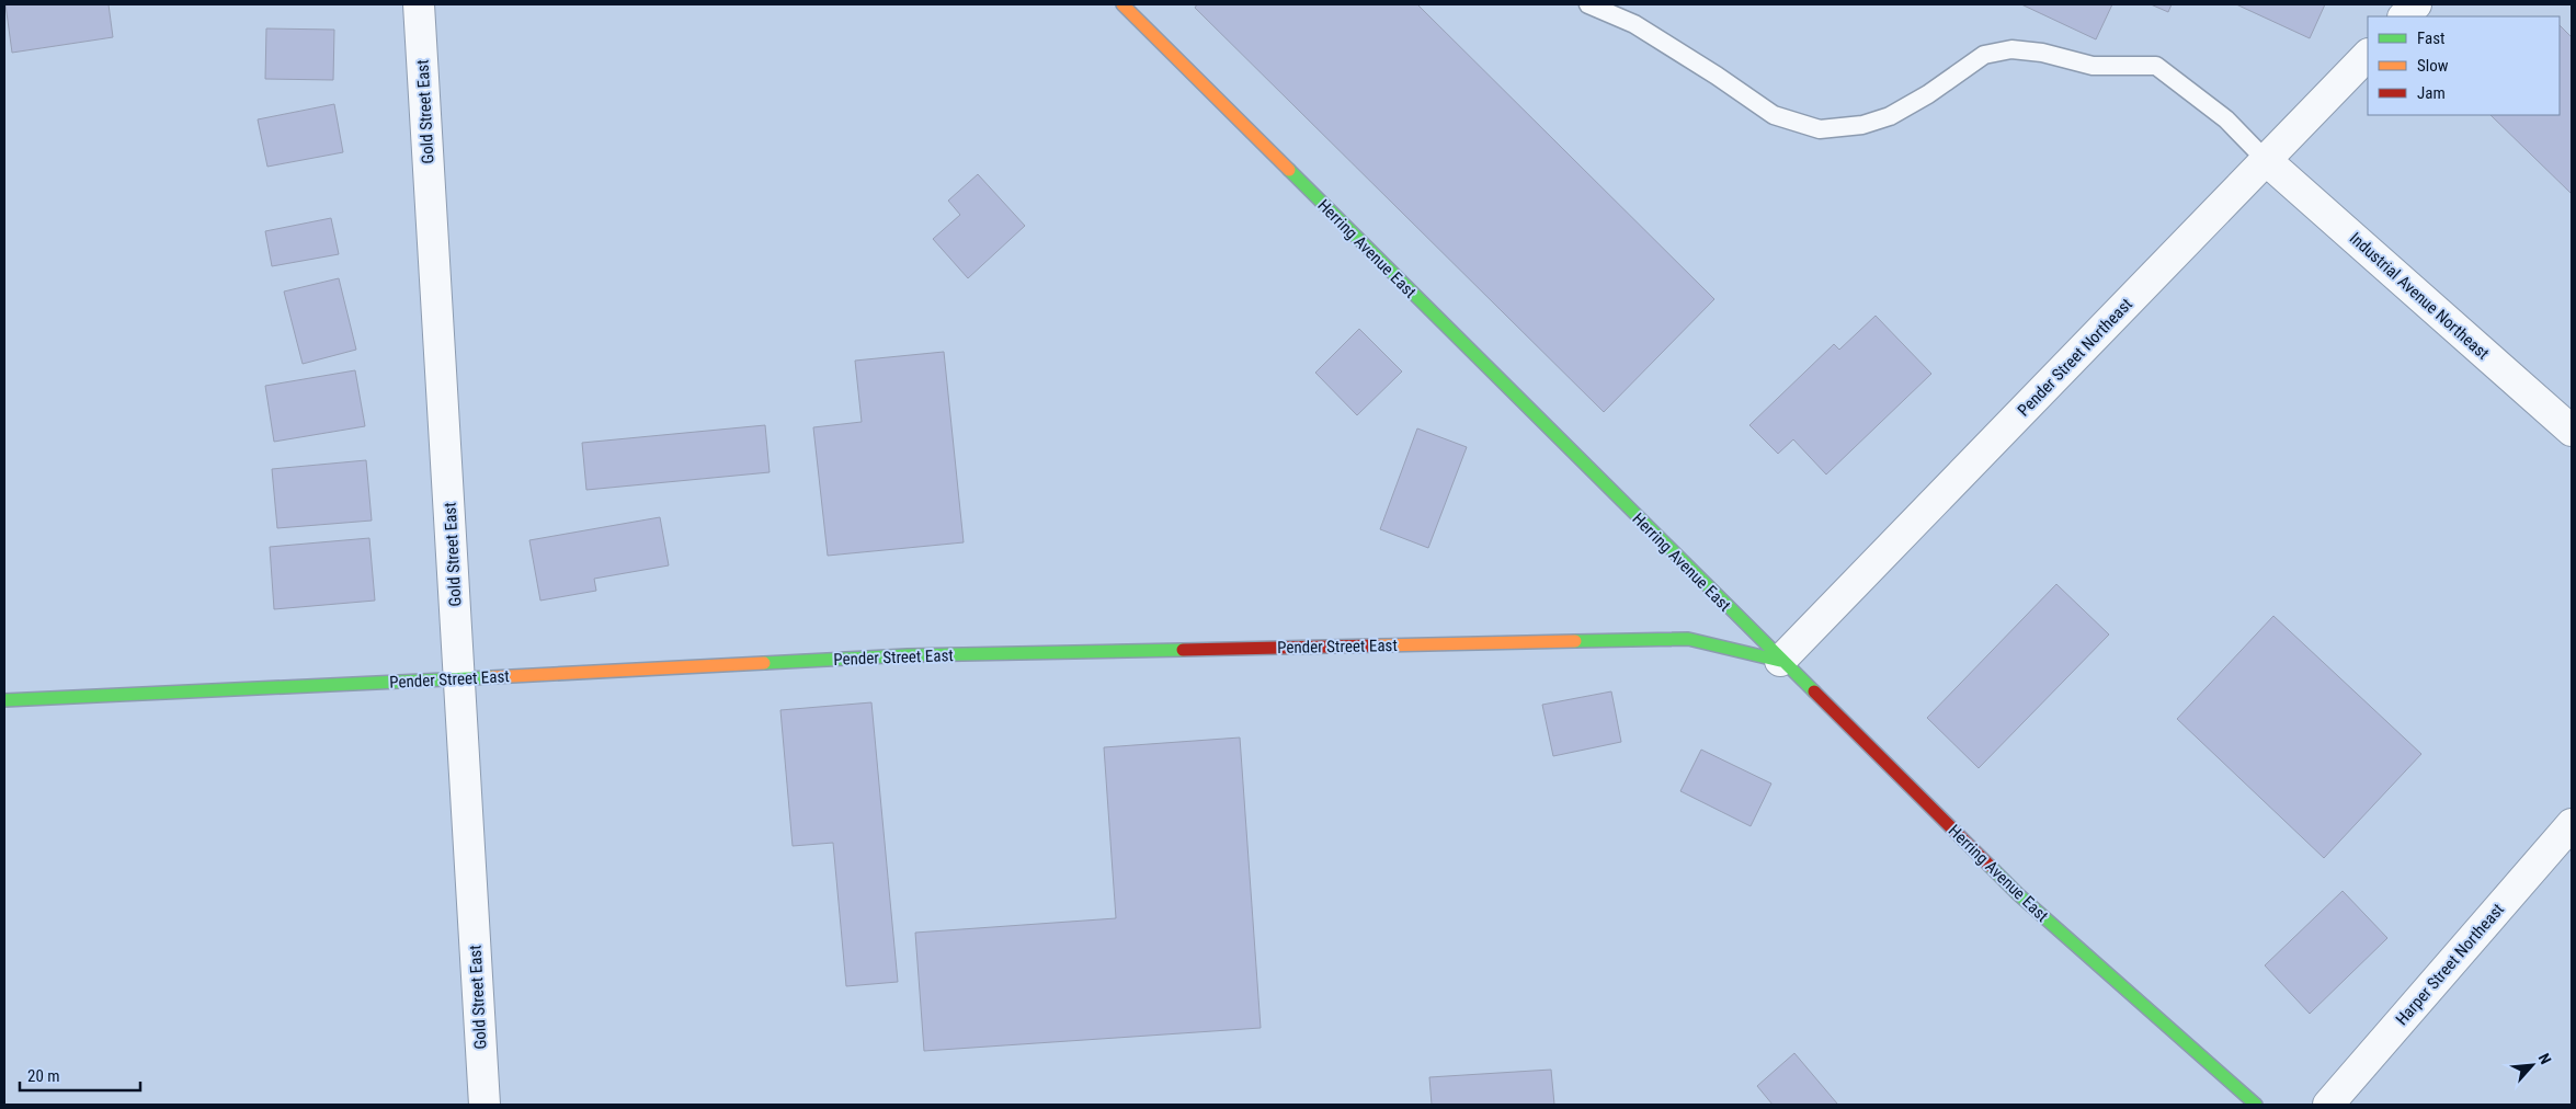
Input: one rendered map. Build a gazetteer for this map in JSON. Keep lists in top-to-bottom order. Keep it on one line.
{"streets":{"street":["Gold Street East","Herring Avenue East","Industrial Avenue Northeast","Pender Street Northeast","Pender Street East","Harper Street Northeast"]},"crossings":[["Gold Street East","Pender Street East"],["Herring Avenue East","Pender Street Northeast"],["Herring Avenue East","Pender Street East"],["Industrial Avenue Northeast","Pender Street Northeast"],["Pender Street Northeast","Pender Street East"]],"legend":["Fast","Slow","Jam"],"scale_bar":"20 m","north":"top right"}
